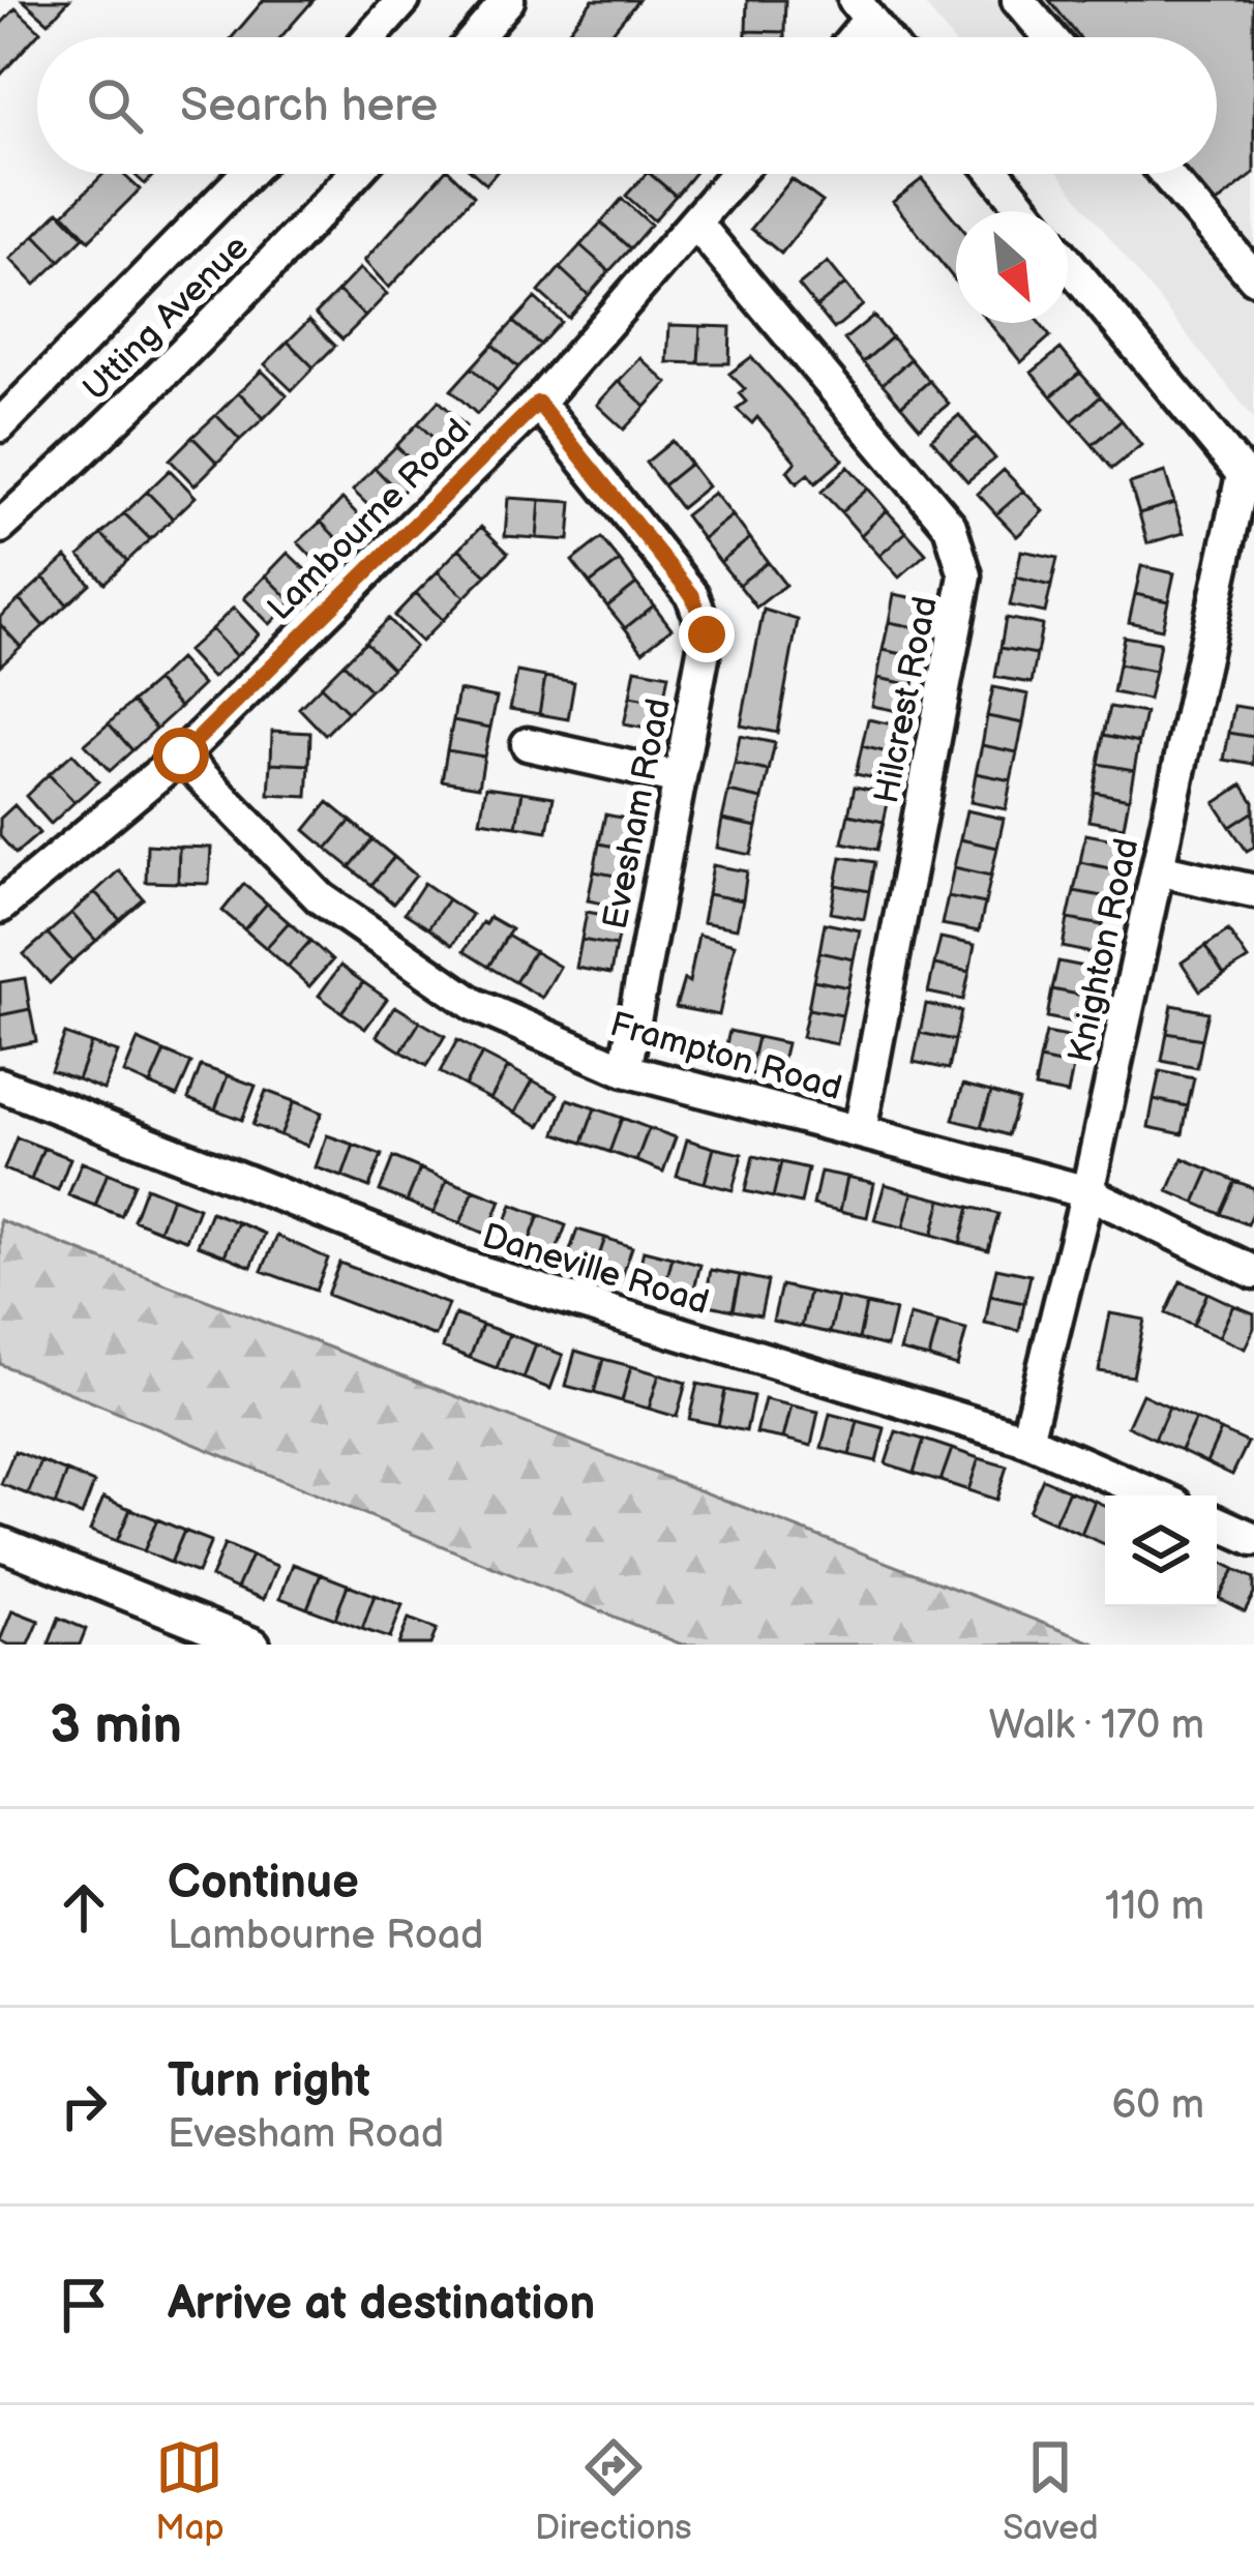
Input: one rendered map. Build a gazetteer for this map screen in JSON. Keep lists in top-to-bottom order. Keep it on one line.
{"streets":{"street":["Utting Avenue","Lambourne Road","Hilcrest Road","Evesham Road","Knighton Road","Frampton Road","Daneville Road"]},"crossings":[["Lambourne Road","Hilcrest Road"],["Lambourne Road","Evesham Road"],["Lambourne Road","Frampton Road"],["Hilcrest Road","Frampton Road"],["Evesham Road","Frampton Road"],["Knighton Road","Frampton Road"],["Knighton Road","Daneville Road"]],"north":"bottom right","page":{"search":"Search here","heading":["3 min","Walk · 170 m"],"list":[["Continue","Lambourne Road","110 m"],["Turn right","Evesham Road","60 m"],"Arrive at destination"],"nav":["Map","Directions","Saved"]}}
